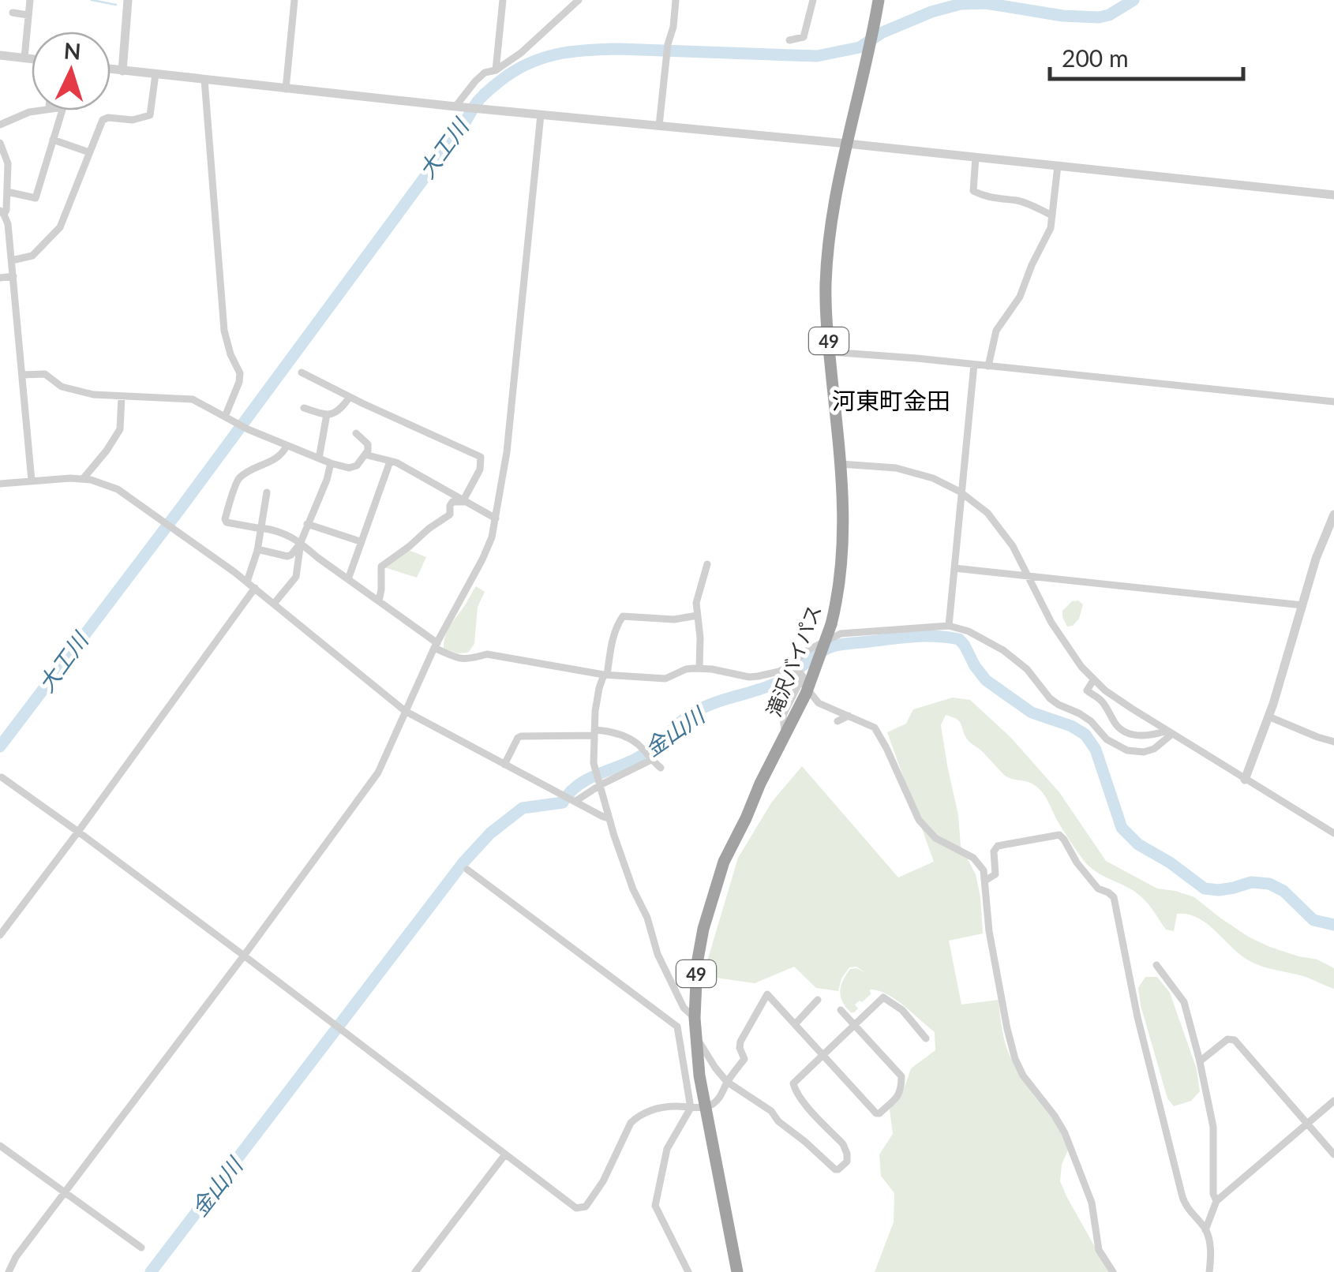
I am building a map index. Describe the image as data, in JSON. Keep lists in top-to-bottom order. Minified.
{"streets":{"highway":["49","滝沢バイパス"]},"districts":["河東町金田"],"water":["大工川","金山川"],"scale_bar":"200 m","north":"top"}
